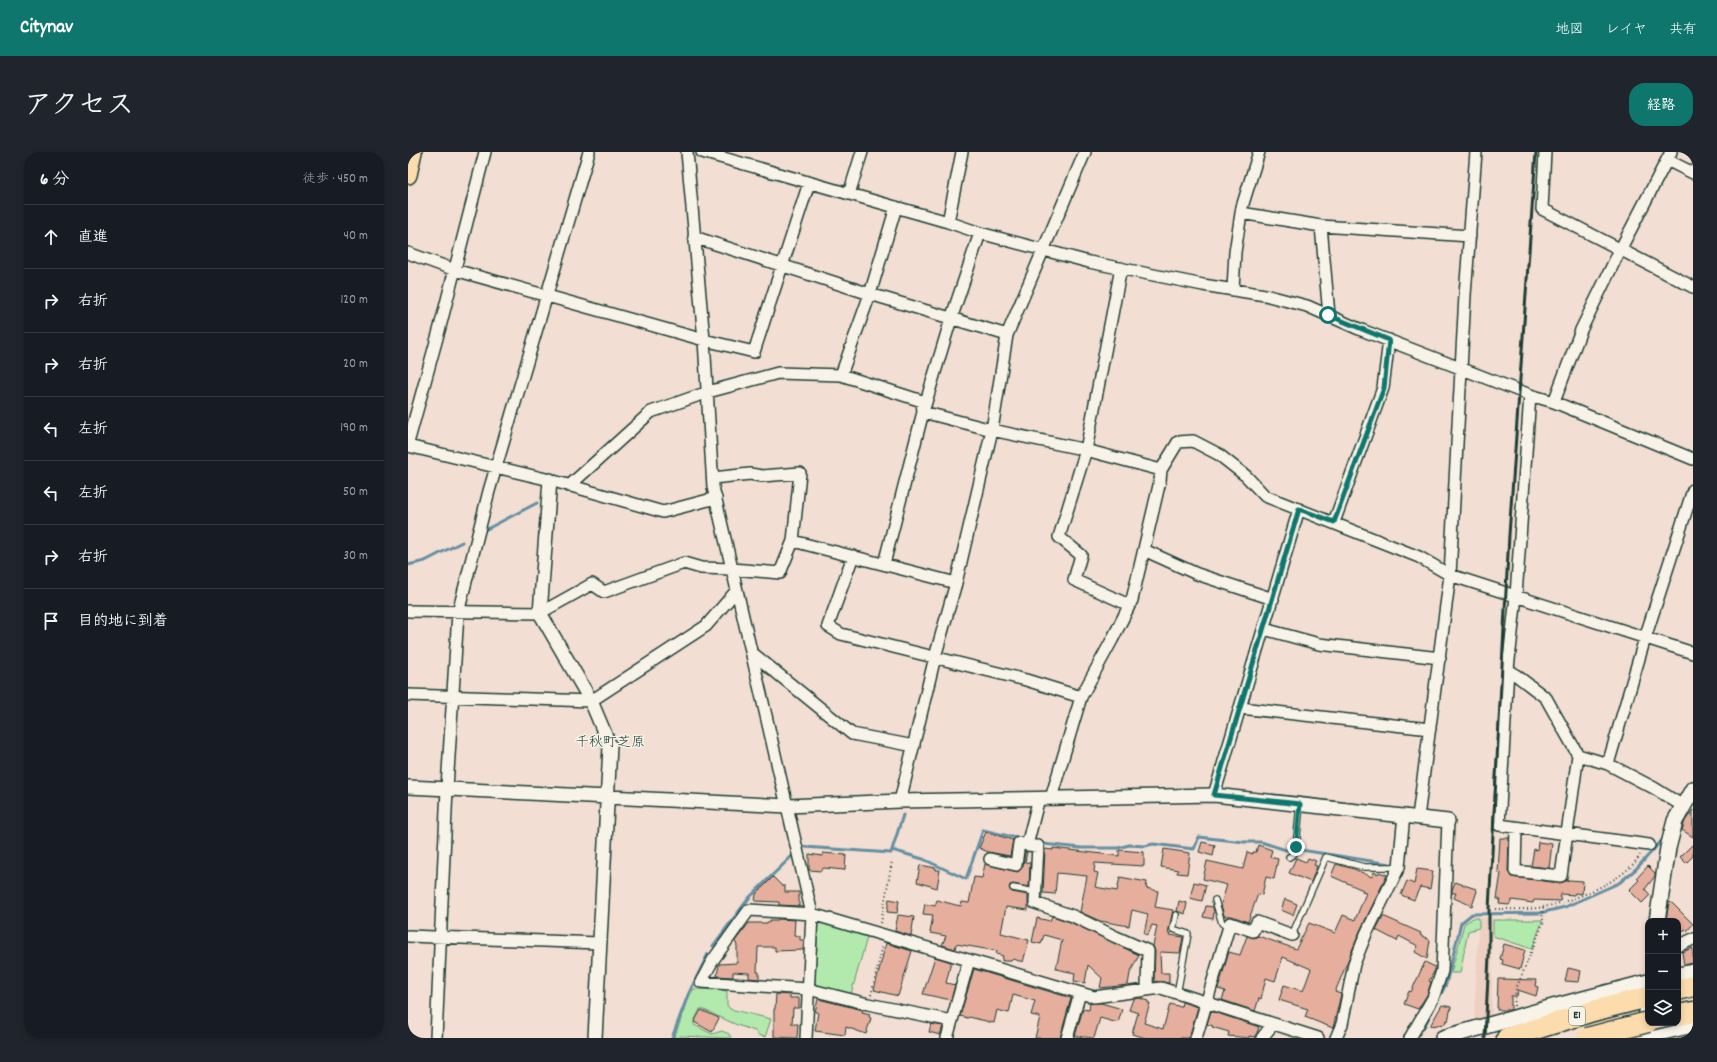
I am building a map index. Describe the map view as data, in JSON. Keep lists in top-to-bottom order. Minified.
{"streets":{"highway":["E1"]},"districts":["千秋町芝原"],"page":{"header":"Citynav","nav":["地図","レイヤ","共有"],"title":"アクセス","buttons":"経路","heading":["6 分","徒歩 · 450 m"],"list":[["直進","40 m"],["右折","120 m"],["右折","20 m"],["左折","190 m"],["左折","50 m"],["右折","30 m"],"目的地に到着"],"map_buttons":["+","−"]}}
